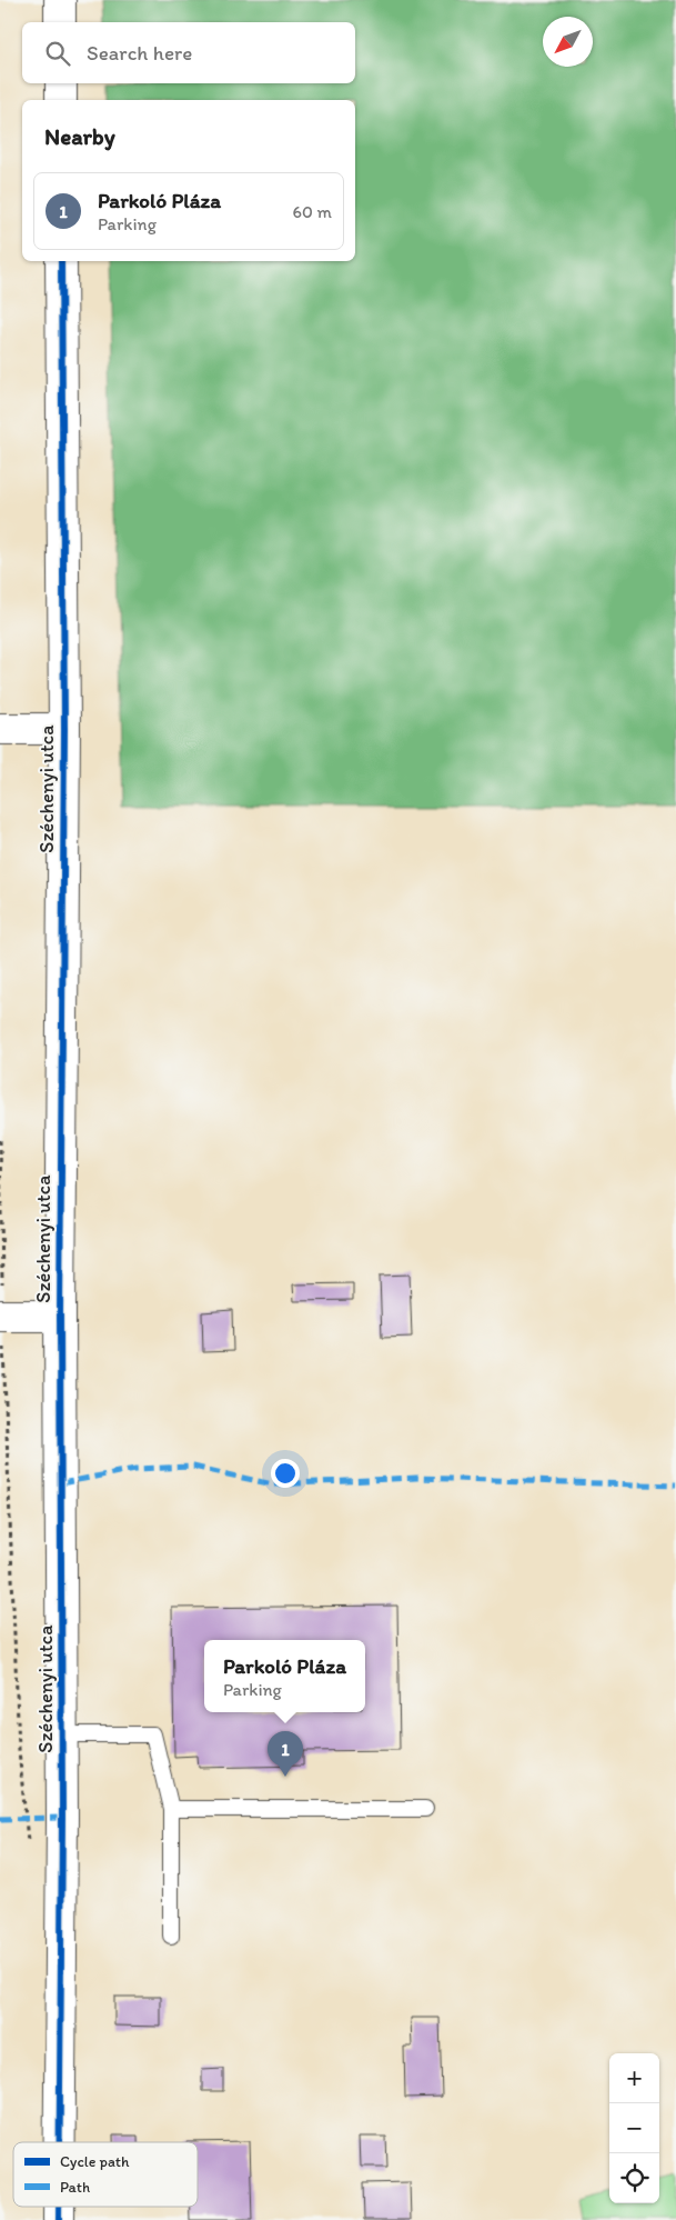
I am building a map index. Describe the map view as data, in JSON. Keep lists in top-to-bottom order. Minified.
{"streets":{"street":["Széchenyi utca"]},"legend":["Cycle path","Path"],"north":"bottom left","page":{"search":"Search here","heading":"Nearby","list":[{"mark":"1","name":"Parkoló Pláza","note":"Parking","value":"60 m"}],"popup":["Parkoló Pláza","Parking"],"pins":"1","map_buttons":["+","−"]}}
